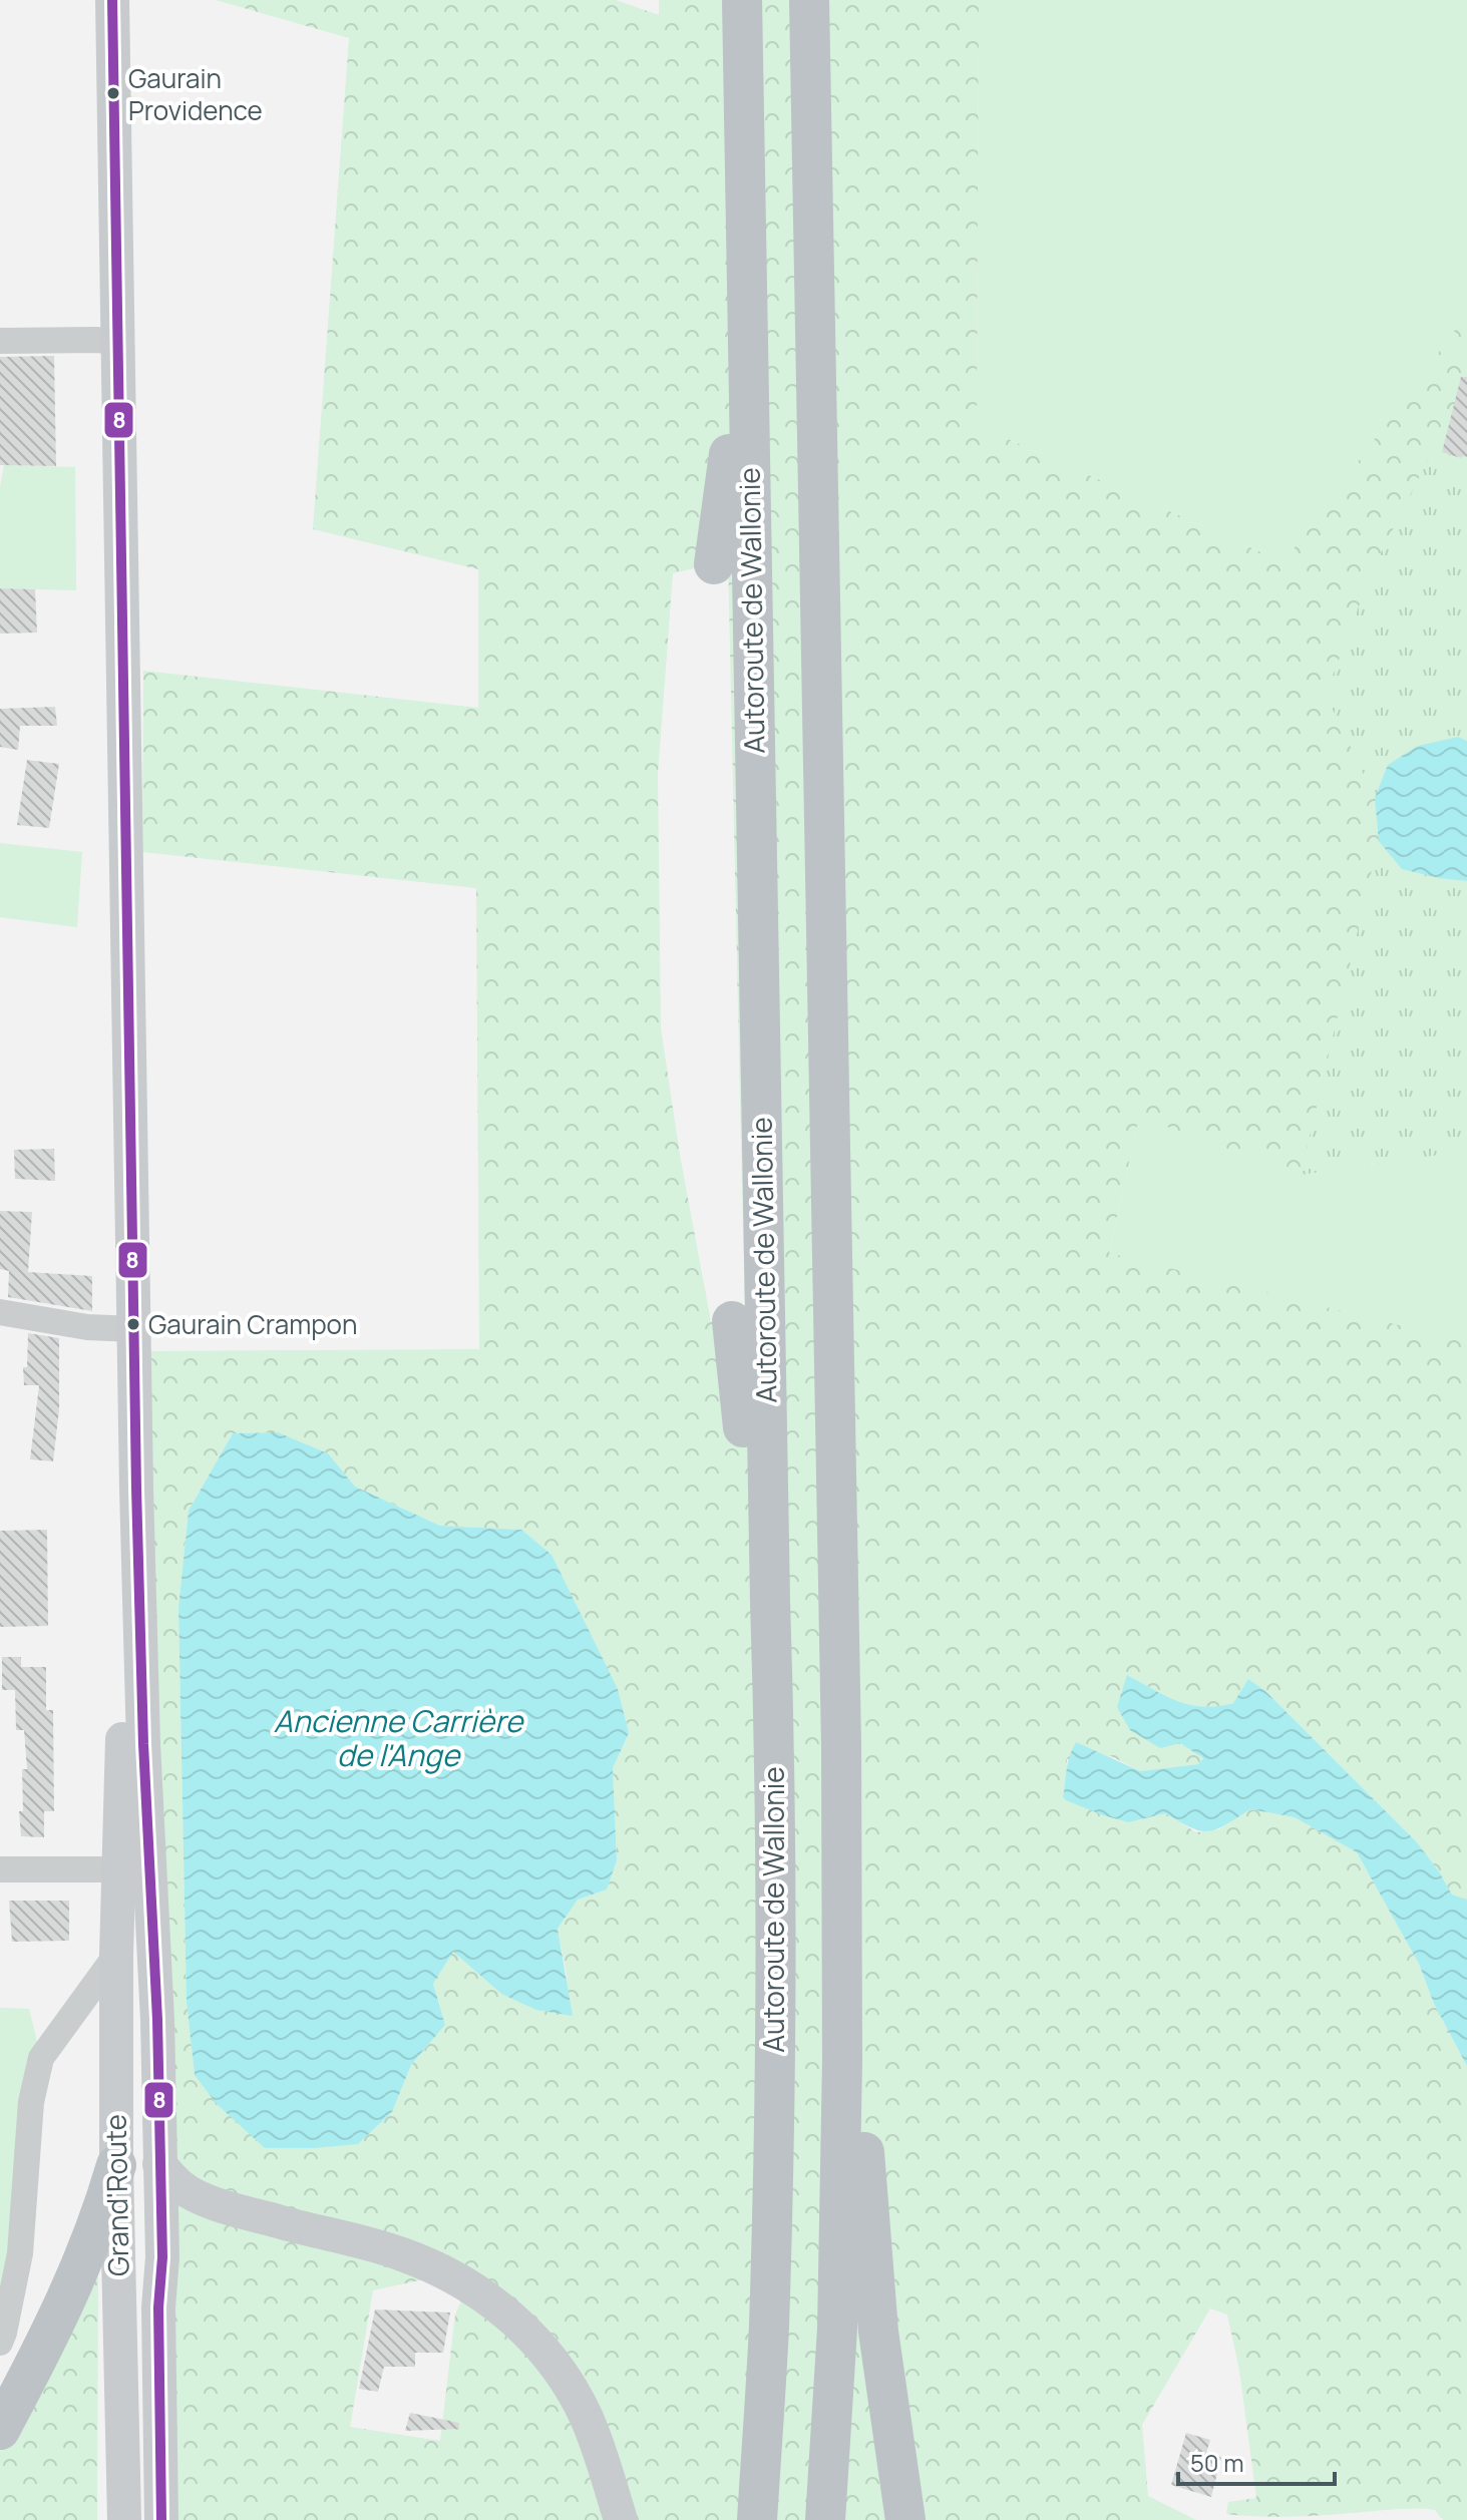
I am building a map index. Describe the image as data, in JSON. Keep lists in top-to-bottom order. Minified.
{"streets":{"highway":["Autoroute de Wallonie"],"main road":["Grand'Route"]},"water":["Ancienne Carrière de l'Ange"],"places":["Gaurain Providence","Gaurain Crampon"],"lines":["transit line 8"],"scale_bar":"50 m"}
